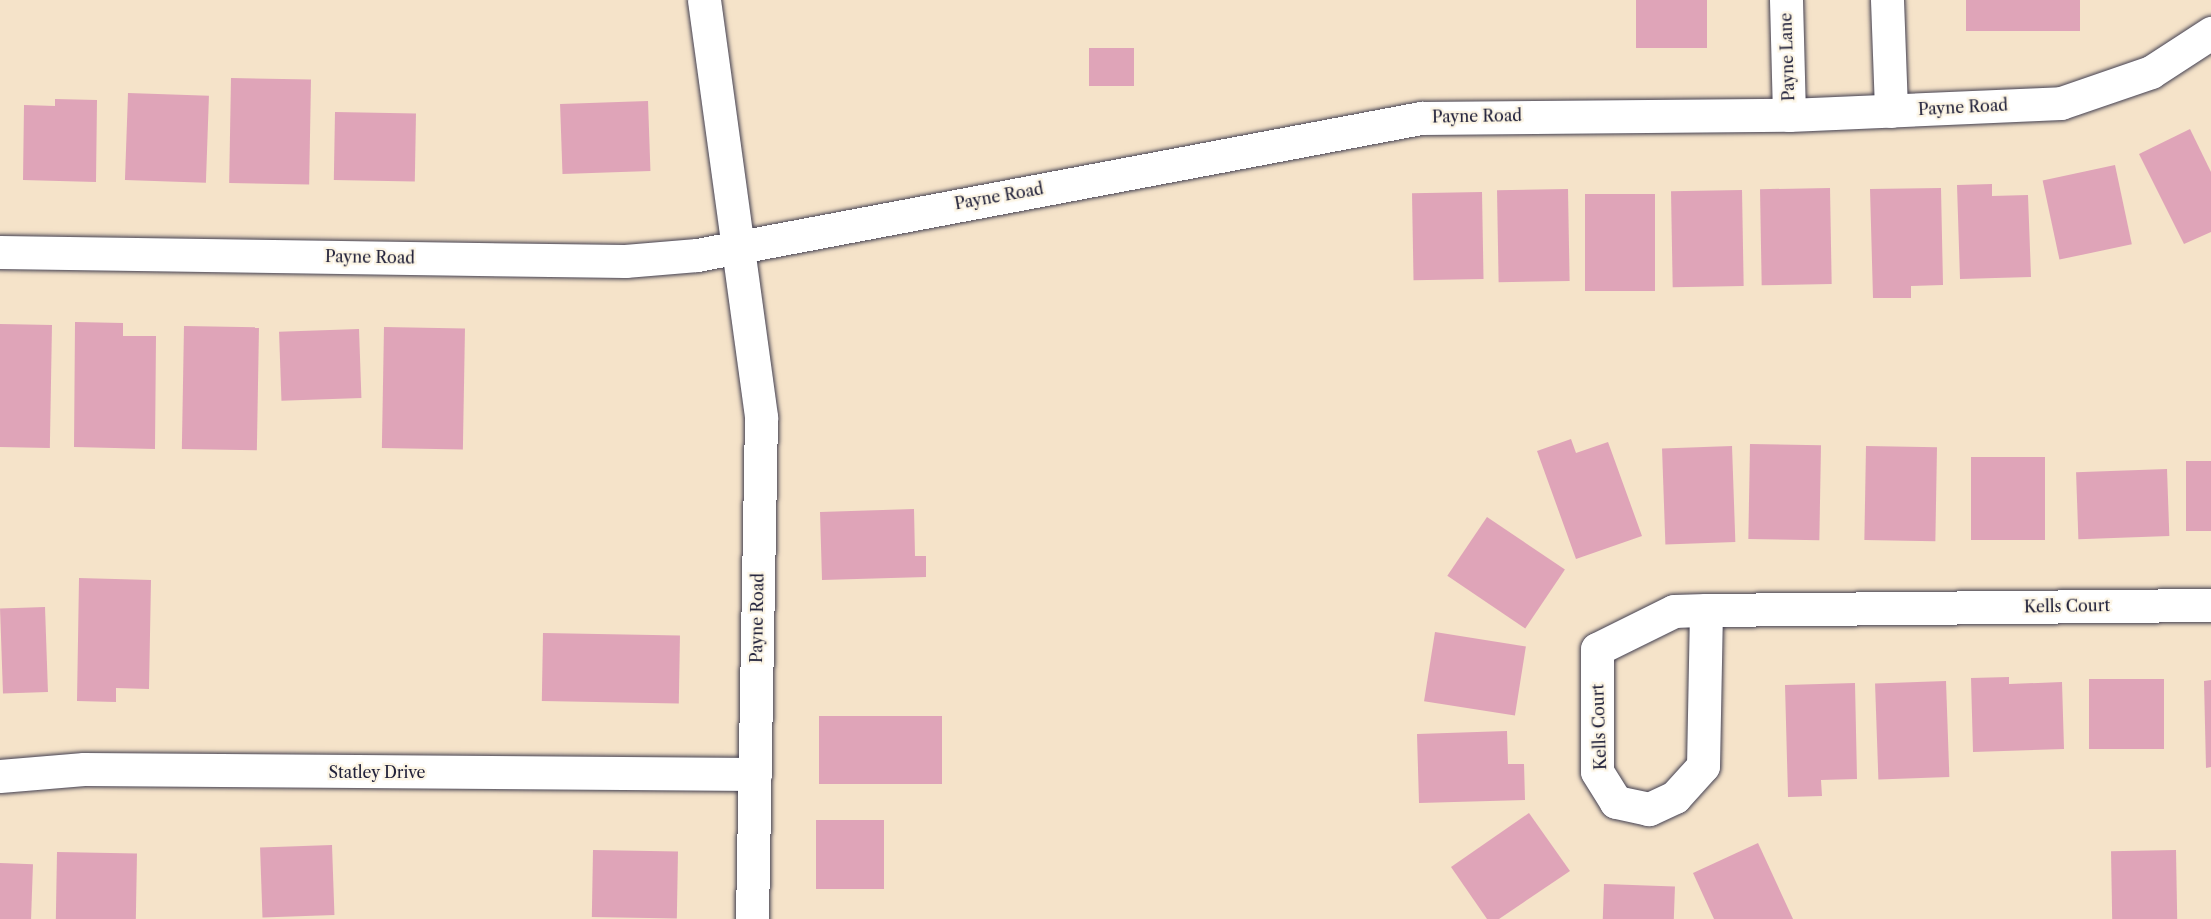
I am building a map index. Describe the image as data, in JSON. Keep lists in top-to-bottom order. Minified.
{"streets":{"street":["Payne Lane","Payne Road","Kells Court","Statley Drive"]},"crossings":[["Payne Lane","Payne Road"],["Payne Road","Statley Drive"]]}
